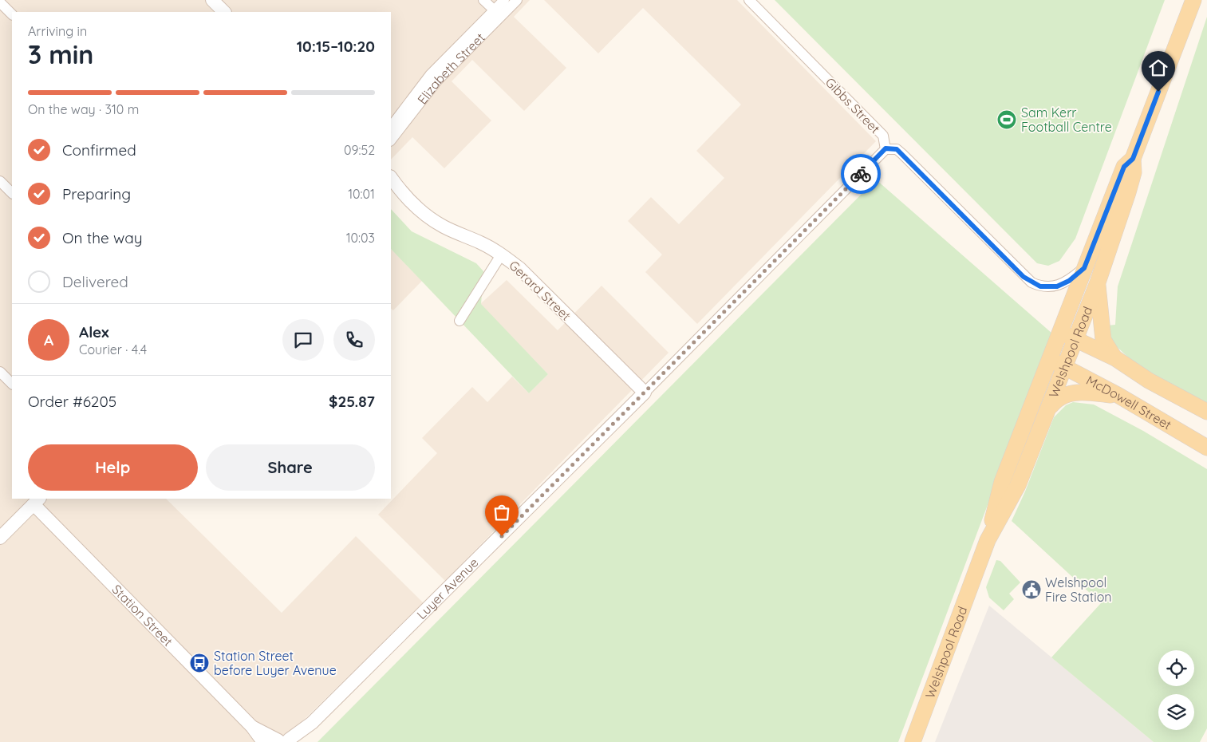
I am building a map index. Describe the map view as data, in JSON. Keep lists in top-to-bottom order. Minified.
{"streets":{"main road":["Welshpool Road","McDowell Street"],"street":["Elizabeth Street","Gibbs Street","Gerard Street","Luyer Avenue","Station Street"]},"crossings":[["Gibbs Street","Welshpool Road"],["Gibbs Street","Luyer Avenue"],["Gerard Street","Luyer Avenue"],["Welshpool Road","McDowell Street"],["Luyer Avenue","Station Street"]],"places":{"sports":["Sam Kerr Football Centre"],"public building":["Welshpool Fire Station"],"bus stop":["Station Street before Luyer Avenue"]},"page":{"heading":["3 min","Arriving in","10:15–10:20"],"panel":["Alex","Courier · 4.4","Order #6205","$25.87"],"bar":"On the way · 310 m","list":[["Confirmed","09:52"],["Preparing","10:01"],["On the way","10:03"],"Delivered"],"round":"A","buttons":["Help","Share"]}}
